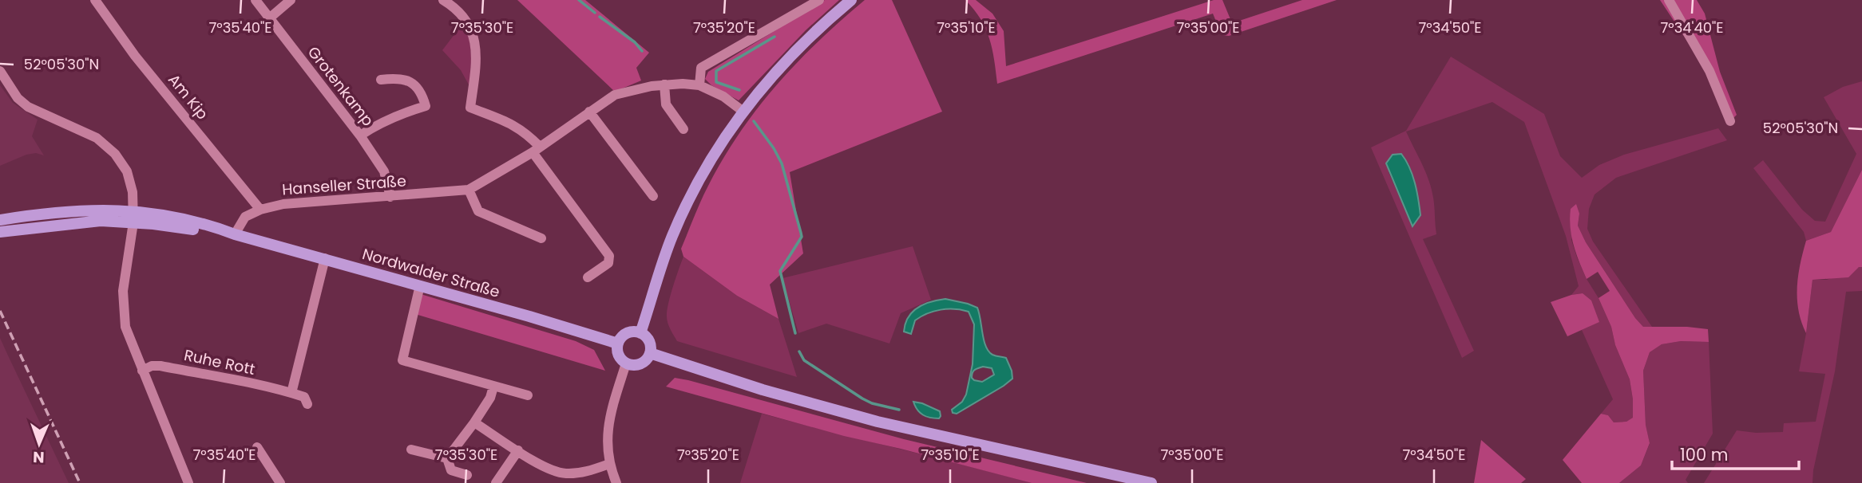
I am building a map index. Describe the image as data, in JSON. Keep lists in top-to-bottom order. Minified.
{"streets":{"main road":["Nordwalder Straße"],"street":["Grotenkamp","Am Kip","Hanseller Straße","Ruhe Rott"]},"crossings":[["Grotenkamp","Hanseller Straße"],["Am Kip","Hanseller Straße"],["Hanseller Straße","Nordwalder Straße"]],"scale_bar":"100 m","north":"bottom","coordinates":["7°35'40\"E","7°35'30\"E","7°35'20\"E","7°35'10\"E","7°35'00\"E","7°34'50\"E","7°34'40\"E","52°05'30\"N"]}
